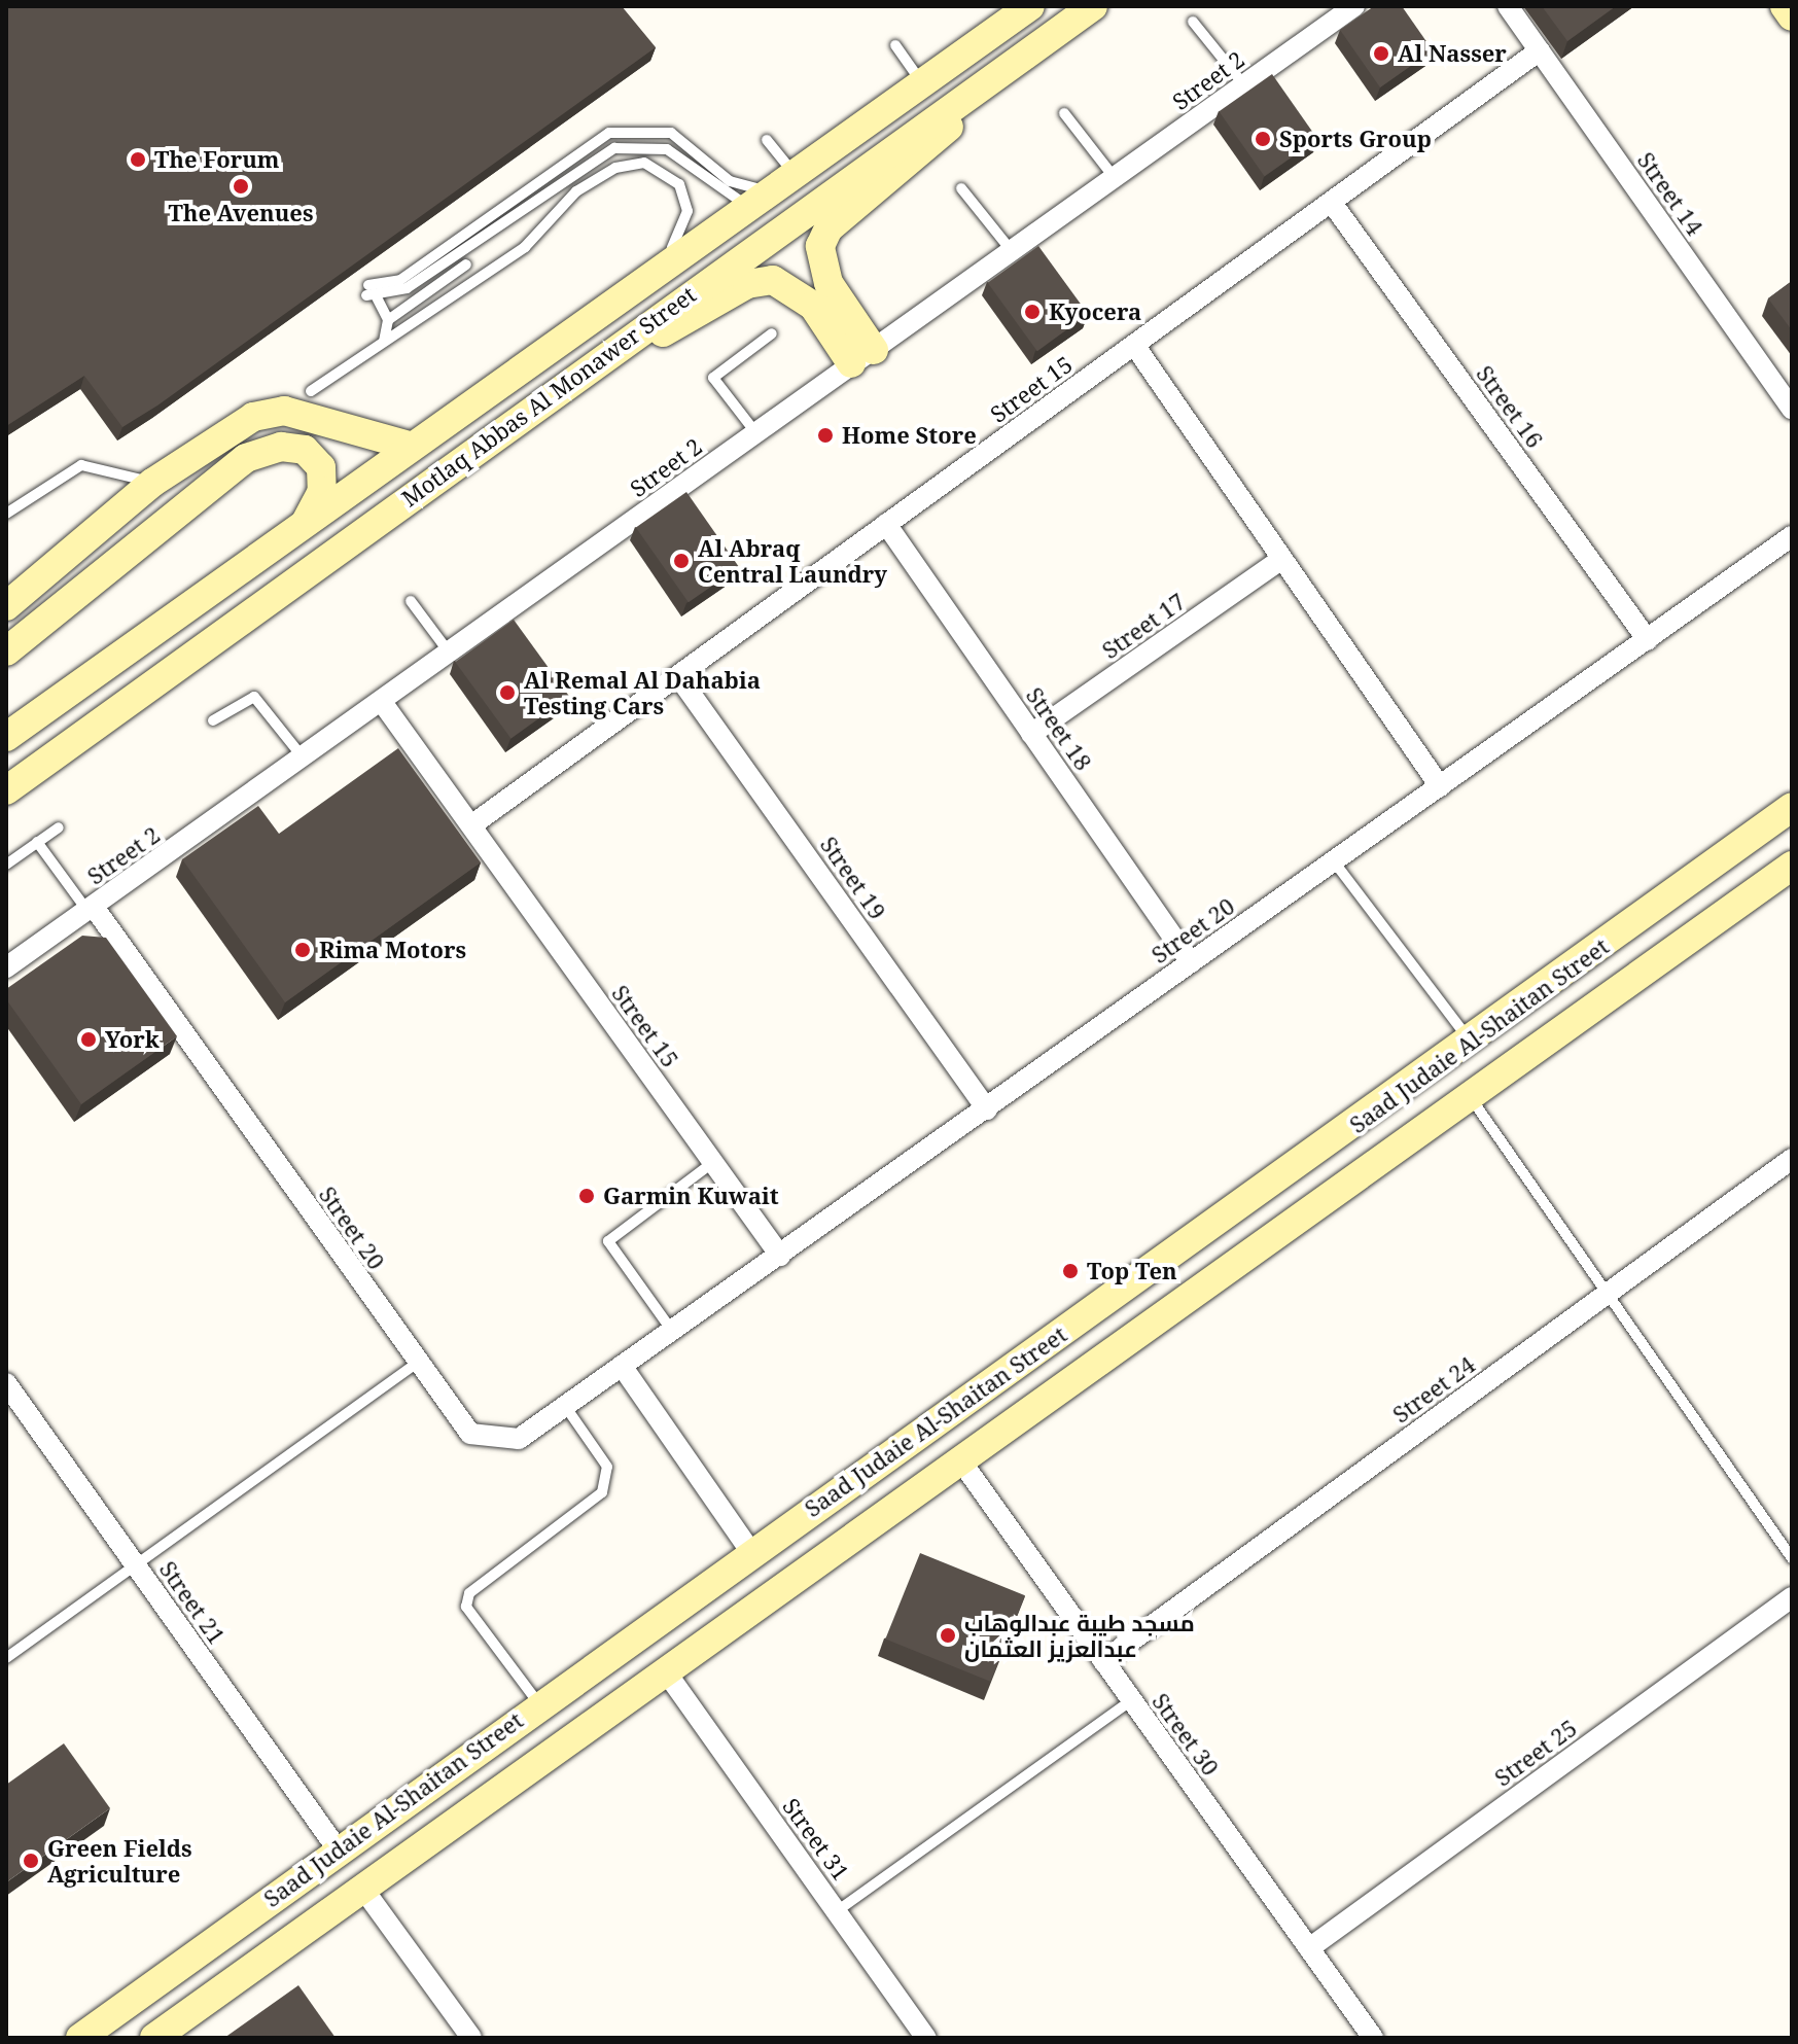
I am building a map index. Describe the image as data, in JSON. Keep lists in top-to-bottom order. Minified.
{"streets":{"street":["Street 2","Street 14","Street 15","Motlaq Abbas Al Monawer Street","Street 16","Street 17","Street 18","Street 19","Street 20","Saad Judaie Al-Shaitan Street","Street 24","Street 21","Street 30","Street 25","Street 31"]},"crossings":[["Street 2","Street 15"],["Street 2","Street 20"],["Street 14","Street 15"],["Street 15","Street 16"],["Street 15","Street 18"],["Street 15","Street 19"],["Street 15","Street 20"],["Street 16","Street 20"],["Street 17","Street 18"],["Street 18","Street 20"],["Street 19","Street 20"],["Saad Judaie Al-Shaitan Street","Street 21"],["Saad Judaie Al-Shaitan Street","Street 30"],["Saad Judaie Al-Shaitan Street","Street 31"],["Street 24","Street 30"],["Street 30","Street 25"]],"places":["Al Nasser","Sports Group","The Forum","The Avenues","Kyocera","Home Store","Al Abraq Central Laundry","Al Remal Al Dahabia Testing Cars","Rima Motors","York","Garmin Kuwait","Top Ten","مسجد طيبة عبدالوهاب عبدالعزيز العثمان","Green Fields Agriculture"]}
